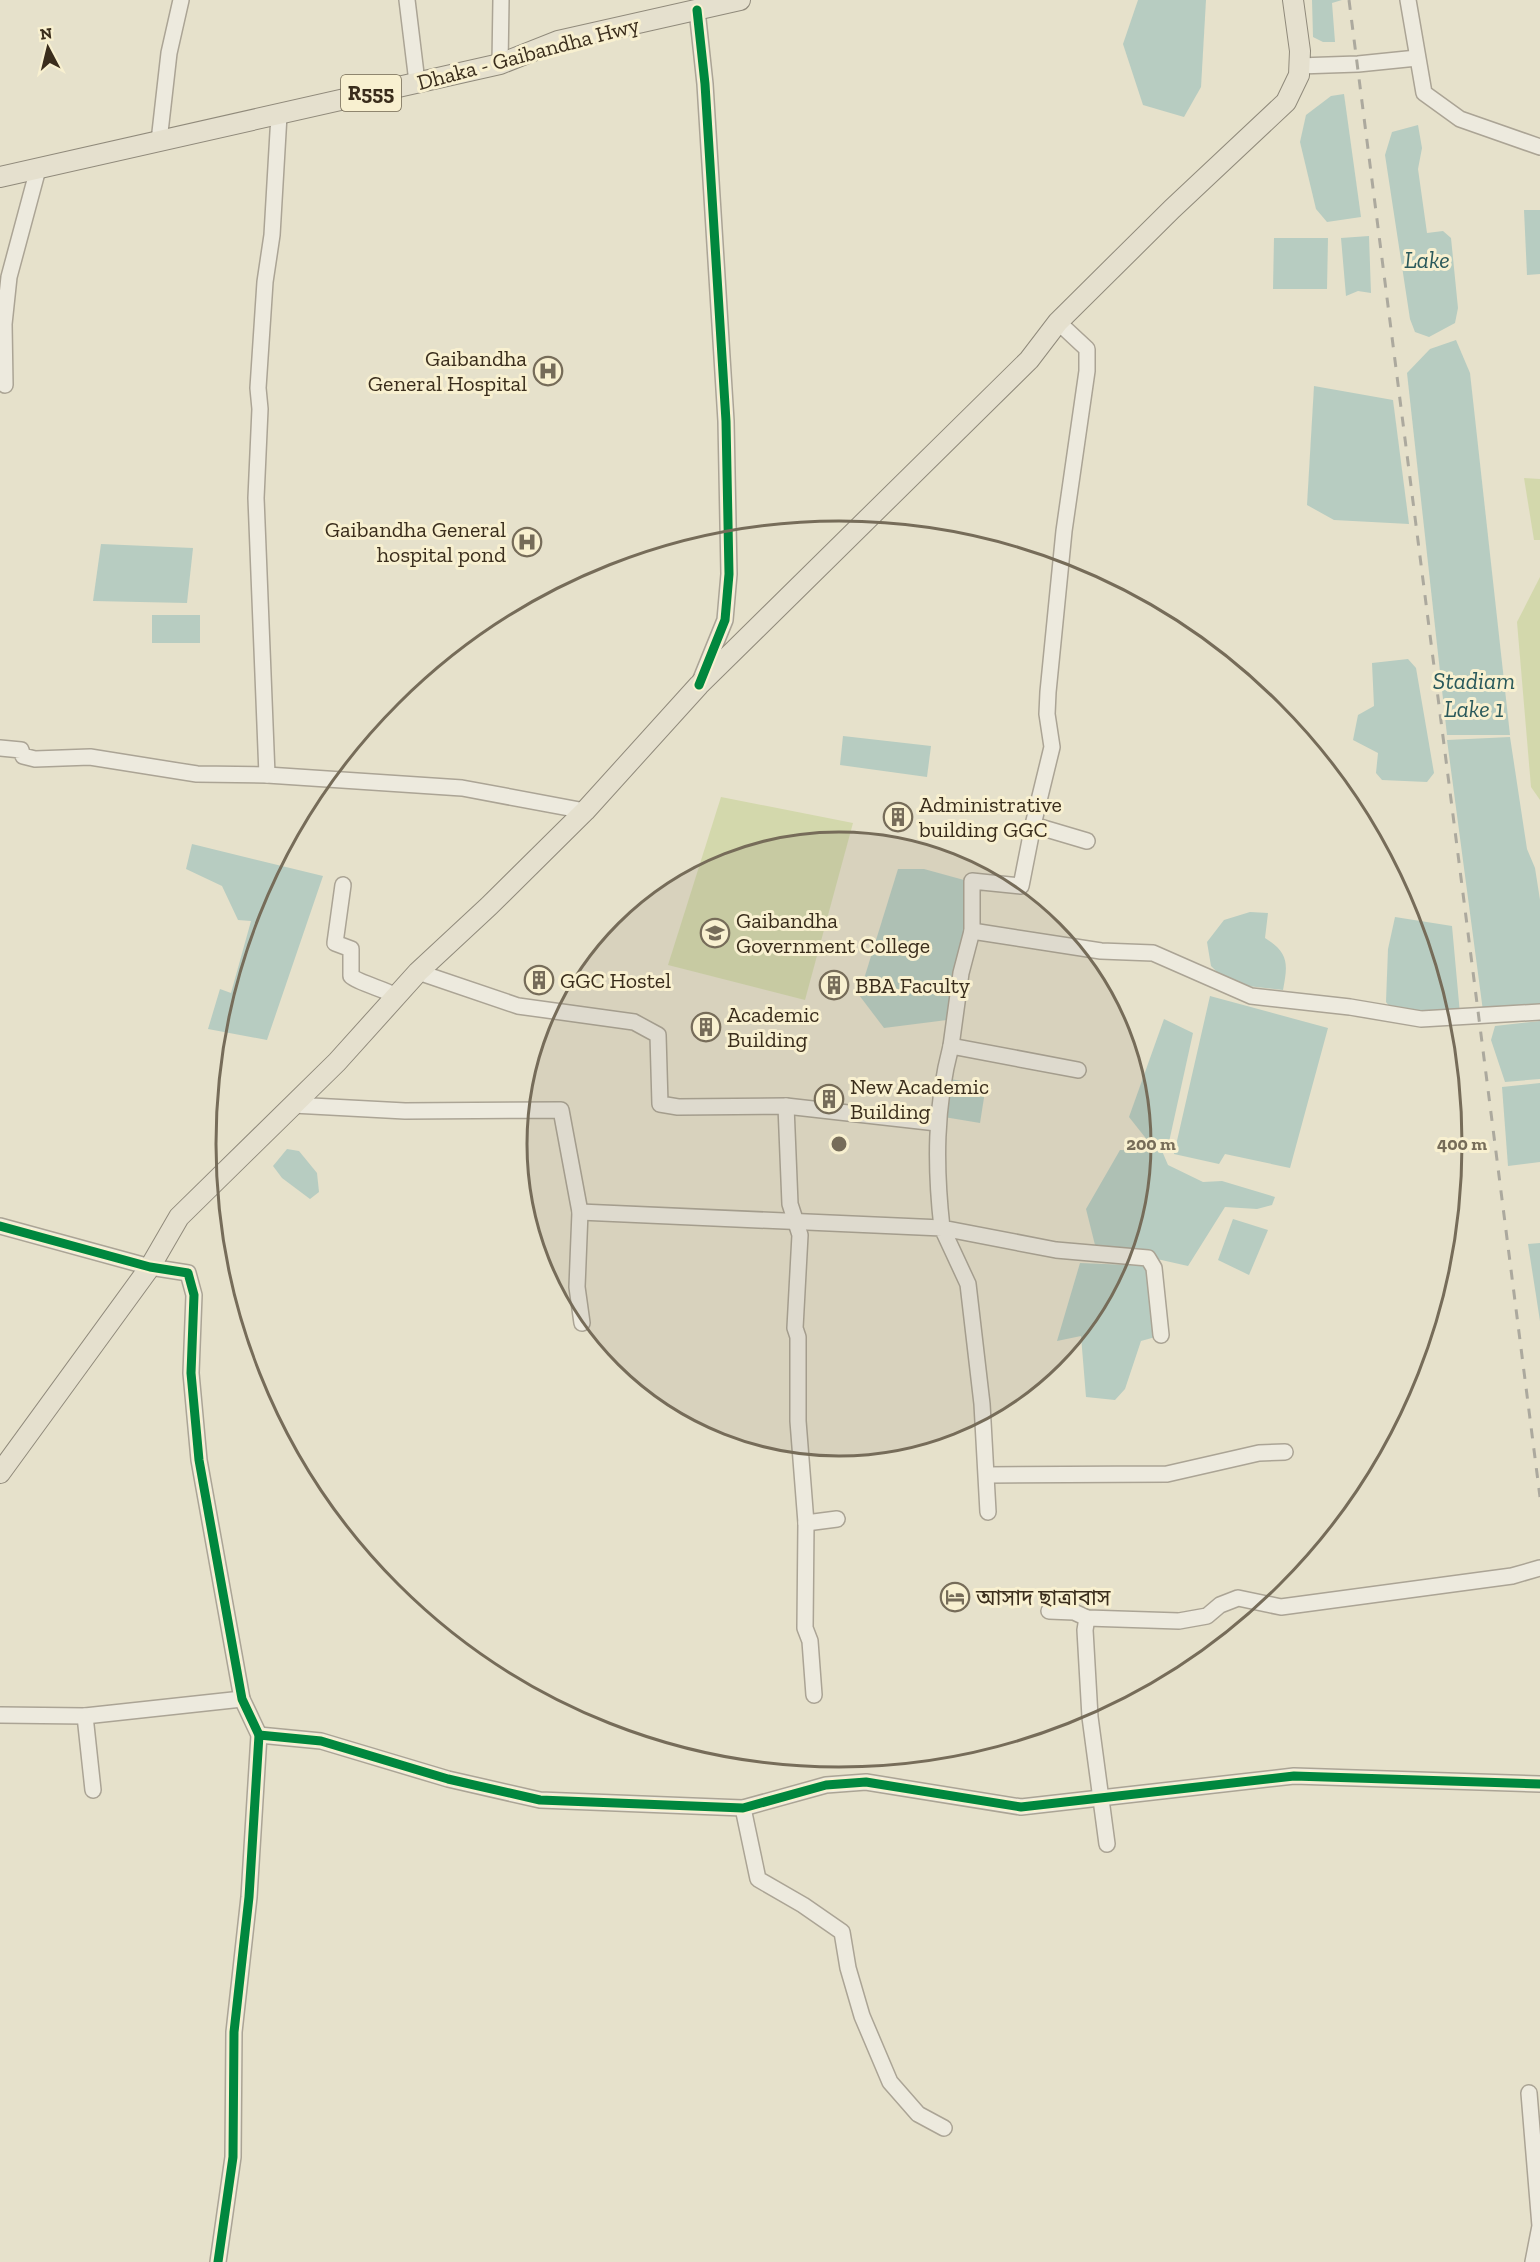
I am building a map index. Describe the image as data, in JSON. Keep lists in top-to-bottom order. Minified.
{"streets":{"main road":["Dhaka - Gaibandha Hwy","R555"]},"water":["Lake","Stadiam Lake 1"],"places":{"hospital":["Gaibandha General Hospital","Gaibandha General hospital pond"],"building":["Administrative building GGC","GGC Hostel","BBA Faculty","Academic Building","New Academic Building"],"school or university":["Gaibandha Government College"],"hotel":["আসাদ ছাত্রাবাস"]},"north":"top","rings":["200 m","400 m"]}
